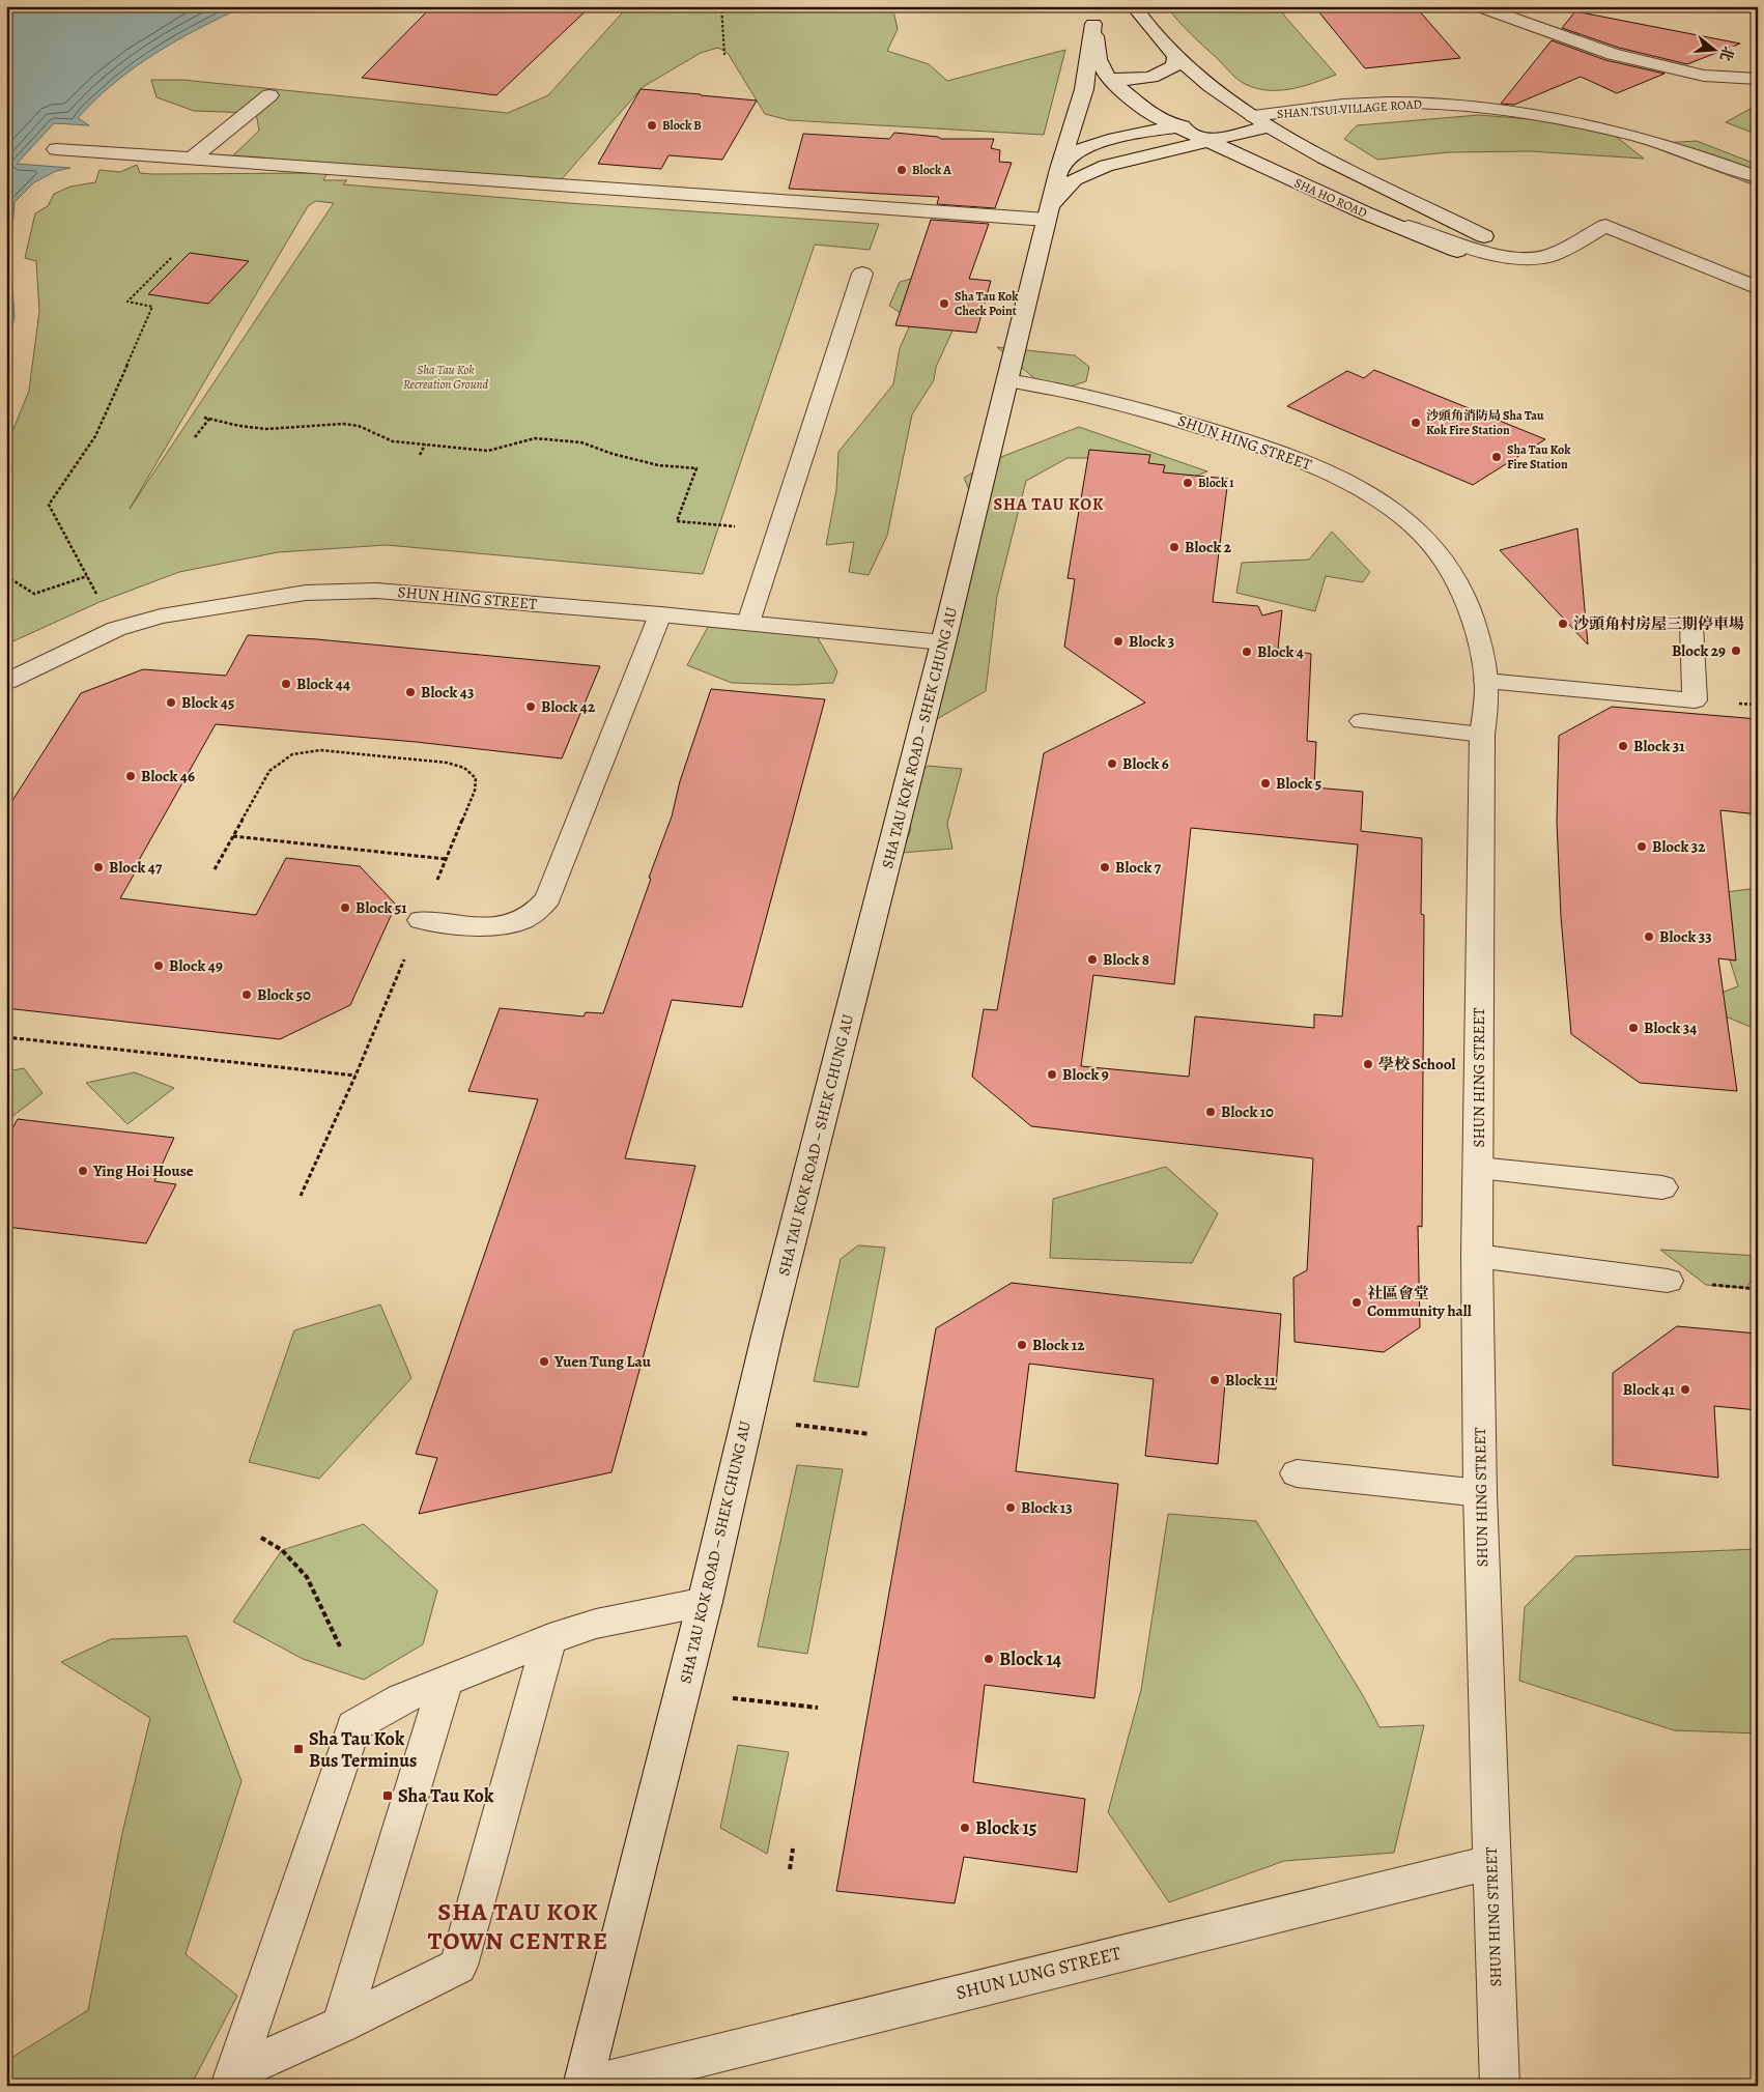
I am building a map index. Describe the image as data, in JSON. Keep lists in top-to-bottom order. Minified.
{"streets":{"street":["SHAN TSUI VILLAGE ROAD","SHA HO ROAD","SHUN HING STREET","SHA TAU KOK ROAD – SHEK CHUNG AU","SHUN LUNG STREET"]},"crossings":[["SHAN TSUI VILLAGE ROAD","SHA TAU KOK ROAD – SHEK CHUNG AU"],["SHA HO ROAD","SHA TAU KOK ROAD – SHEK CHUNG AU"],["SHUN HING STREET","SHA TAU KOK ROAD – SHEK CHUNG AU"],["SHUN HING STREET","SHUN LUNG STREET"],["SHA TAU KOK ROAD – SHEK CHUNG AU","SHUN LUNG STREET"]],"districts":["SHA TAU KOK","SHA TAU KOK TOWN CENTRE"],"parks":["Sha Tau Kok Recreation Ground"],"places":{"other":["Block B","Block A","Sha Tau Kok Check Point","沙頭角消防局 Sha Tau Kok Fire Station","Sha Tau Kok Fire Station","Block 1","Block 2","沙頭角村房屋三期停車場","Block 3","Block 29","Block 4","Block 44","Block 43","Block 45","Block 42","Block 31","Block 6","Block 46","Block 5","Block 32","Block 47","Block 7","Block 51","Block 33","Block 8","Block 49","Block 50","Block 34","學校 School","Block 9","Block 10","Ying Hoi House","社區會堂 Community hall","Block 12","Yuen Tung Lau","Block 11","Block 41","Block 13","Block 14","Block 15"],"transit":["Sha Tau Kok Bus Terminus","Sha Tau Kok"]},"north":"right"}
